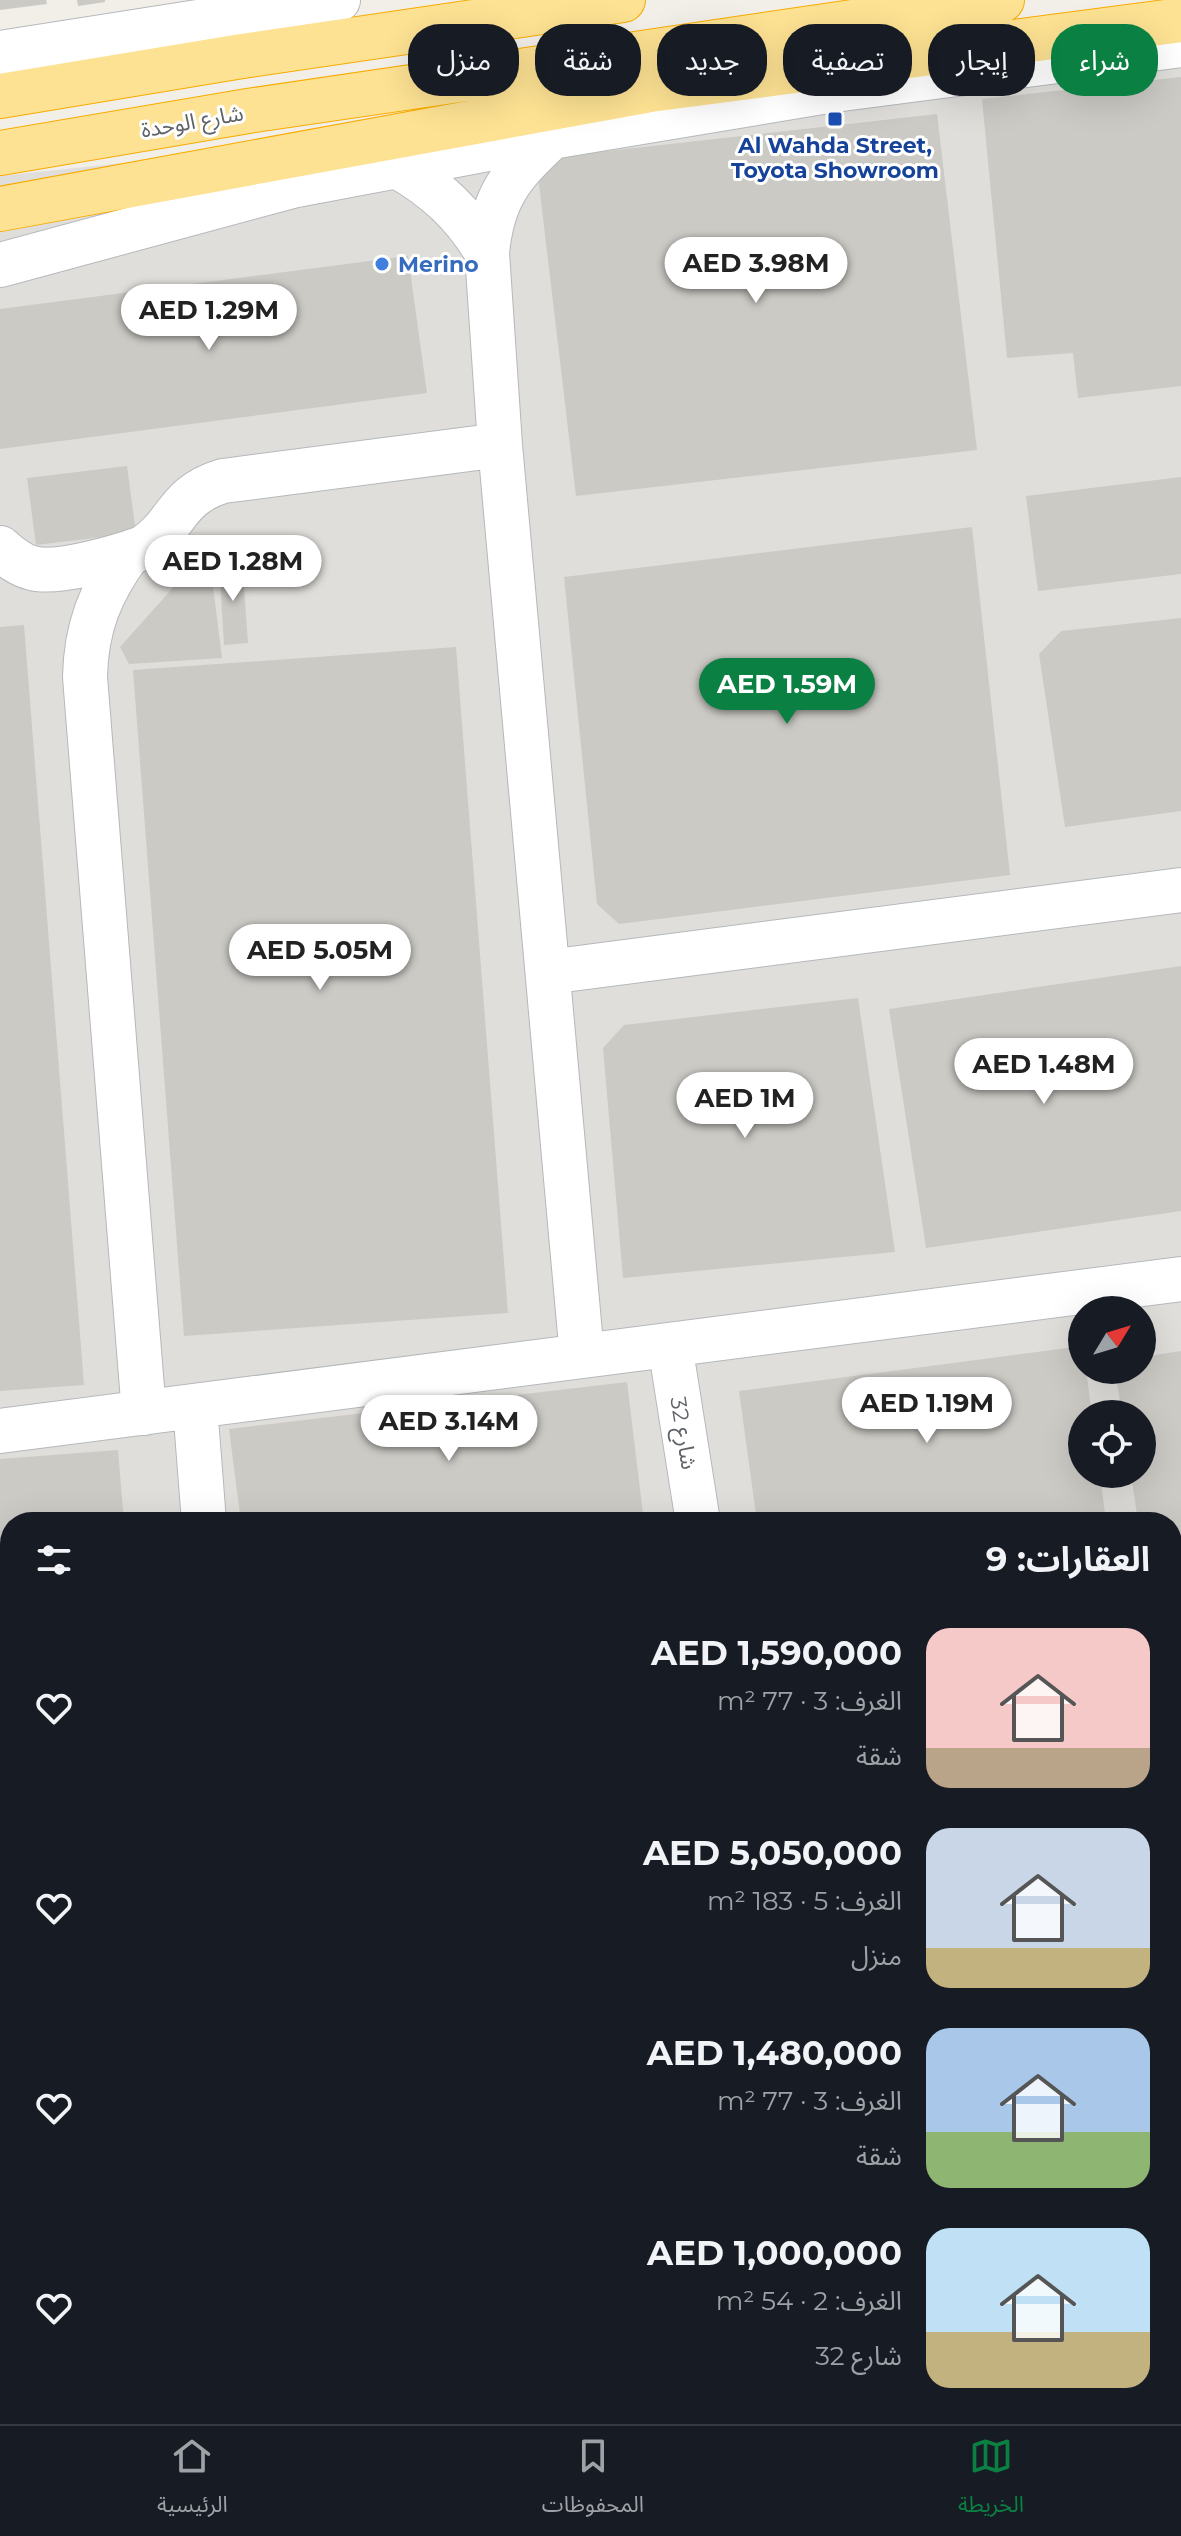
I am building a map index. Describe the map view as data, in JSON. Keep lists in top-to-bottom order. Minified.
{"streets":{"highway":["شارع الوحدة"],"street":["شارع 32"]},"places":{"transit":["Al Wahda Street, Toyota Showroom"],"other":["Merino"]},"north":"top right","page":{"chip":["شراء","إيجار","تصفية","جديد","شقة","منزل"],"price":["AED 3.98M","AED 1.29M","AED 1.28M","AED 1.59M","AED 5.05M","AED 1.48M","AED 1M","AED 1.19M","AED 3.14M"],"heading":"العقارات: 9","list":[{"name":"AED 1,590,000","note":"الغرف: 3 · 77 m² · شقة"},{"name":"AED 5,050,000","note":"الغرف: 5 · 183 m² · منزل"},{"name":"AED 1,480,000","note":"الغرف: 3 · 77 m² · شقة"},{"name":"AED 1,000,000","note":"الغرف: 2 · 54 m² · شارع 32"}],"tabs":["الخريطة","المحفوظات","الرئيسية"]}}
